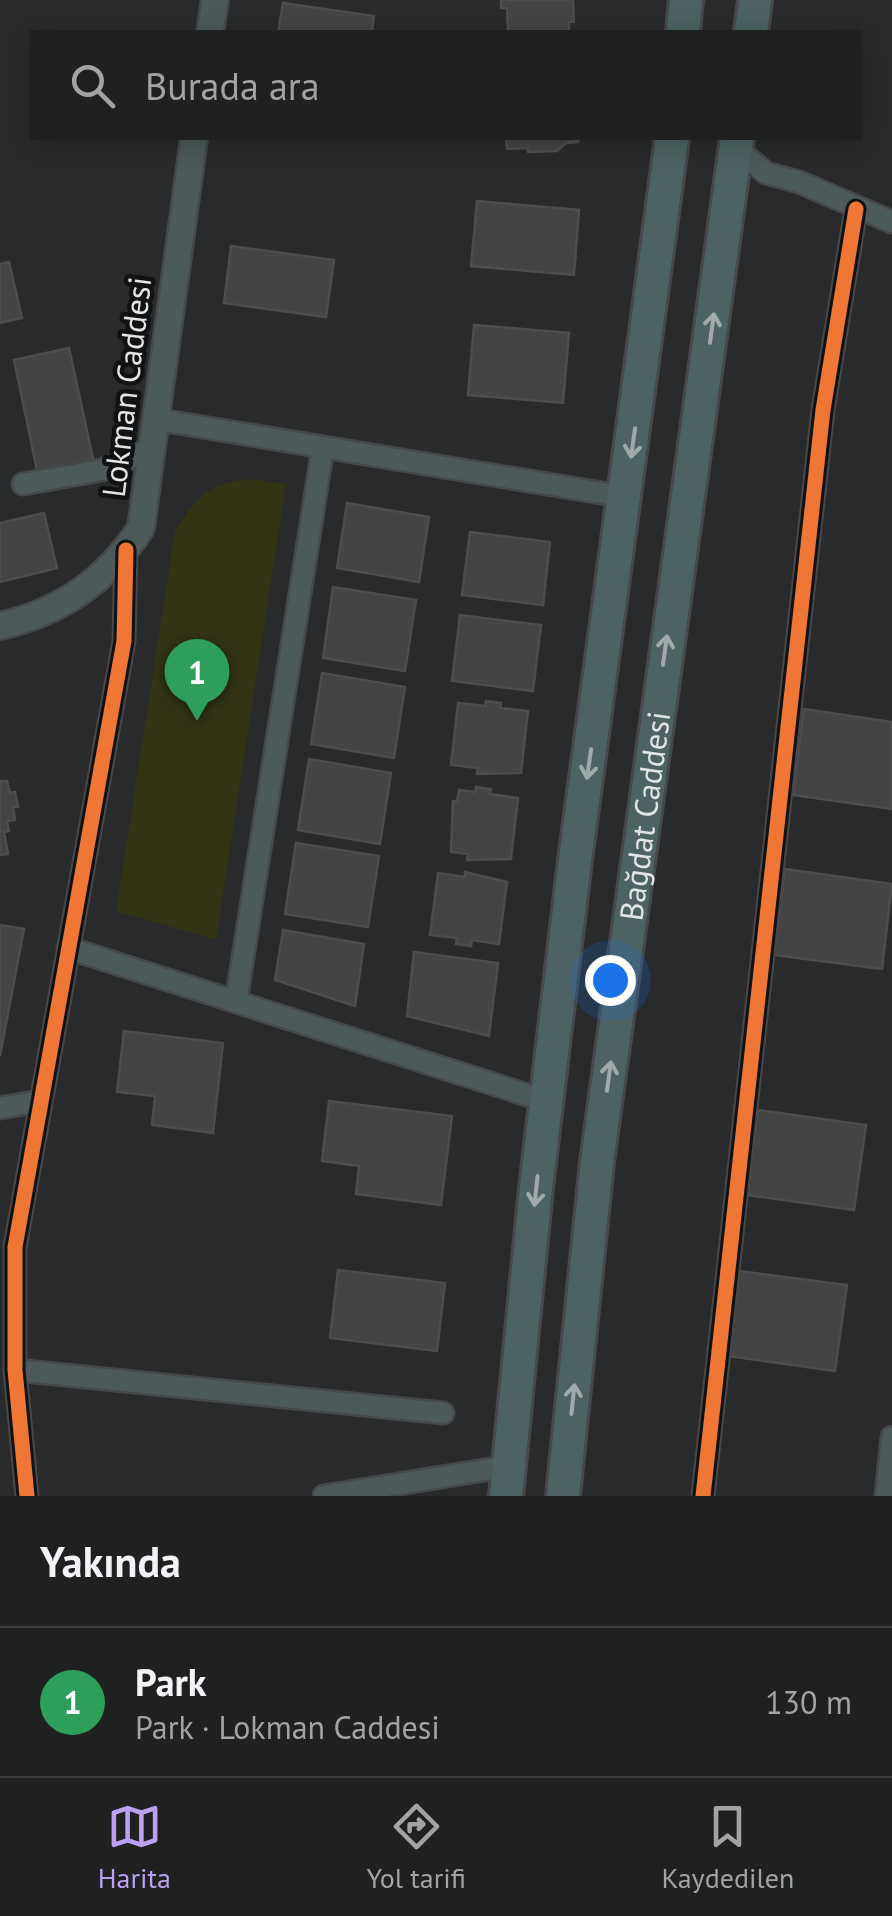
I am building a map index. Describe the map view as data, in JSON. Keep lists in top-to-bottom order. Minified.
{"streets":{"main road":["Bağdat Caddesi"],"street":["Lokman Caddesi"]},"page":{"search":"Burada ara","pins":"1","heading":"Yakında","list":[{"mark":"1","name":"Park","note":"Park · Lokman Caddesi","value":"130 m"}],"nav":["Harita","Yol tarifi","Kaydedilen"]}}
